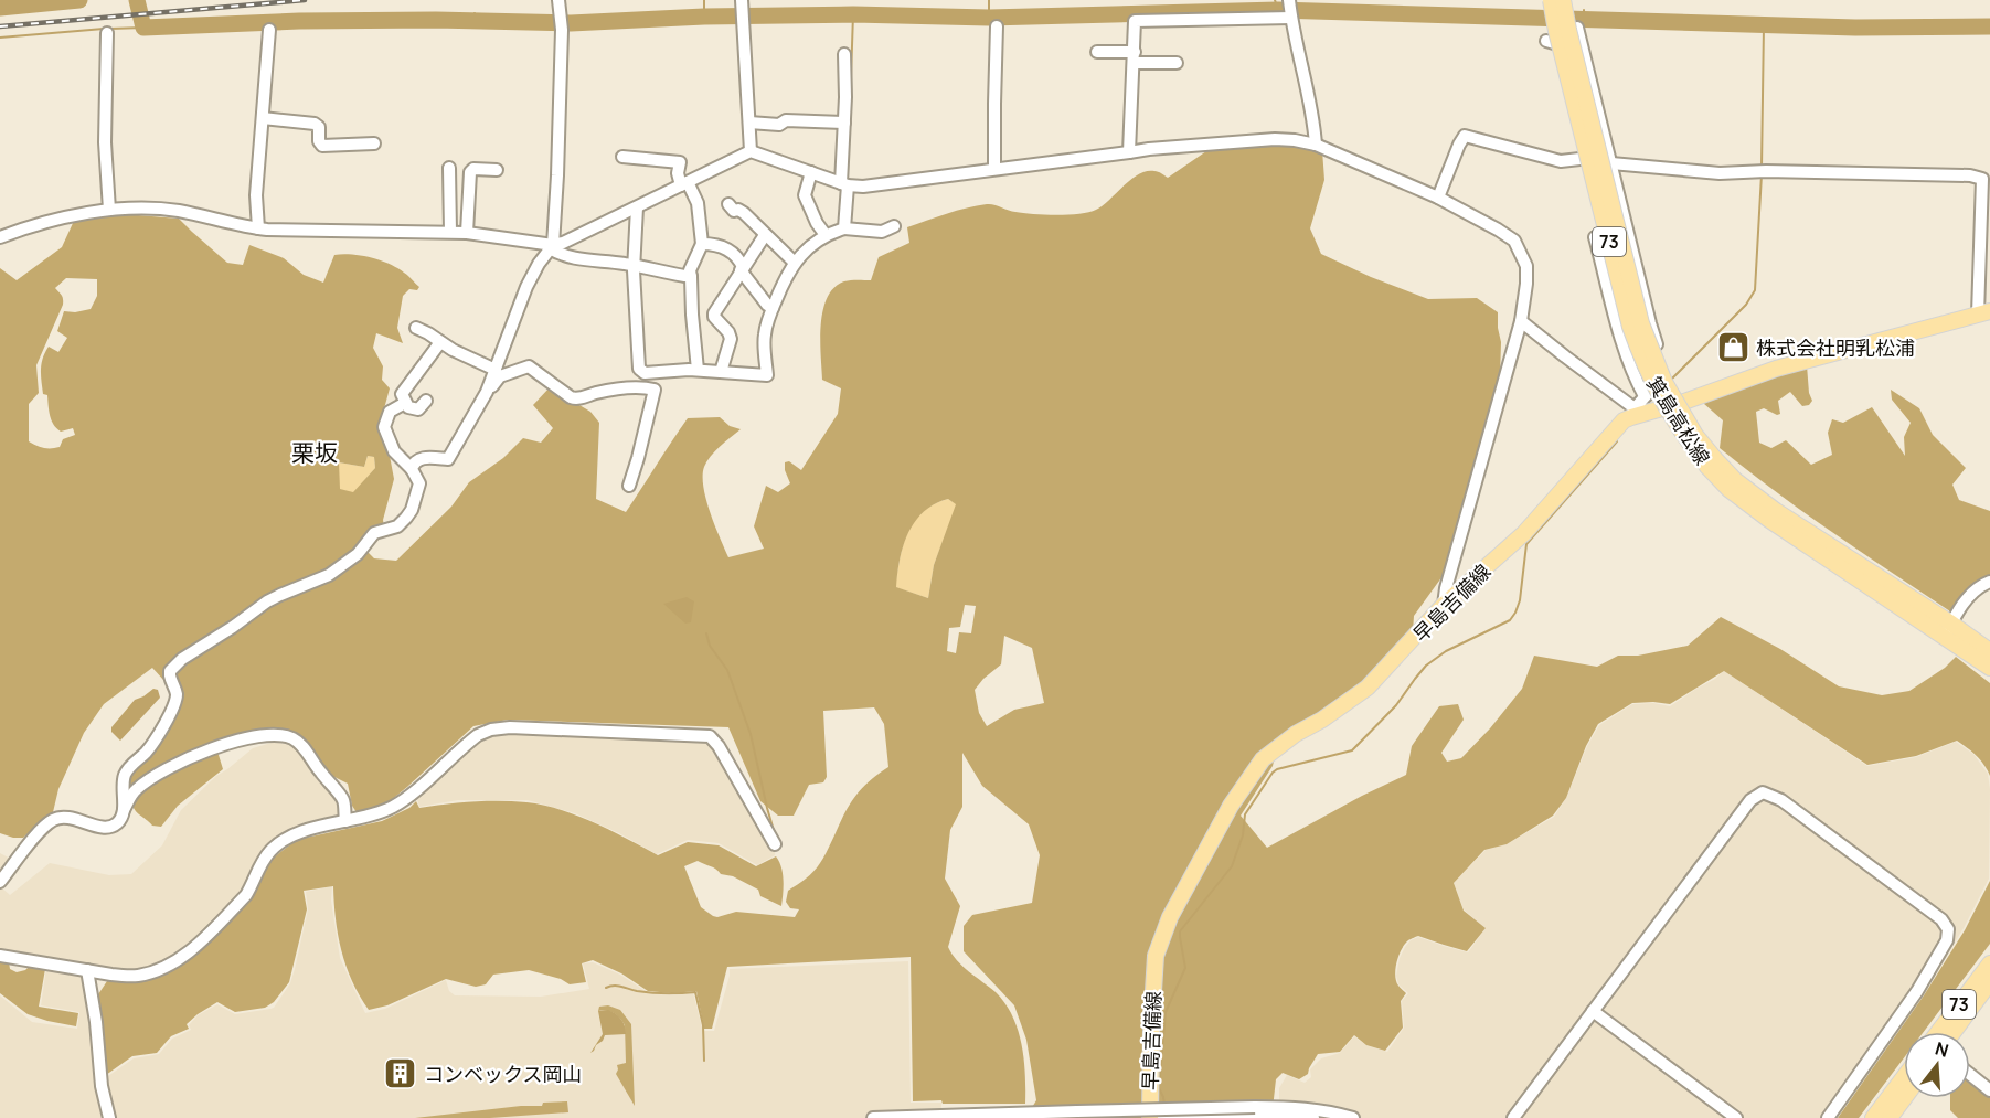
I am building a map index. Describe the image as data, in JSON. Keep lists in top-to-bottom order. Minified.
{"streets":{"main road":["73","箕島高松線","早島吉備線"]},"districts":["栗坂"],"places":{"shop":["株式会社明乳松浦"],"building":["コンベックス岡山"]},"north":"top"}
